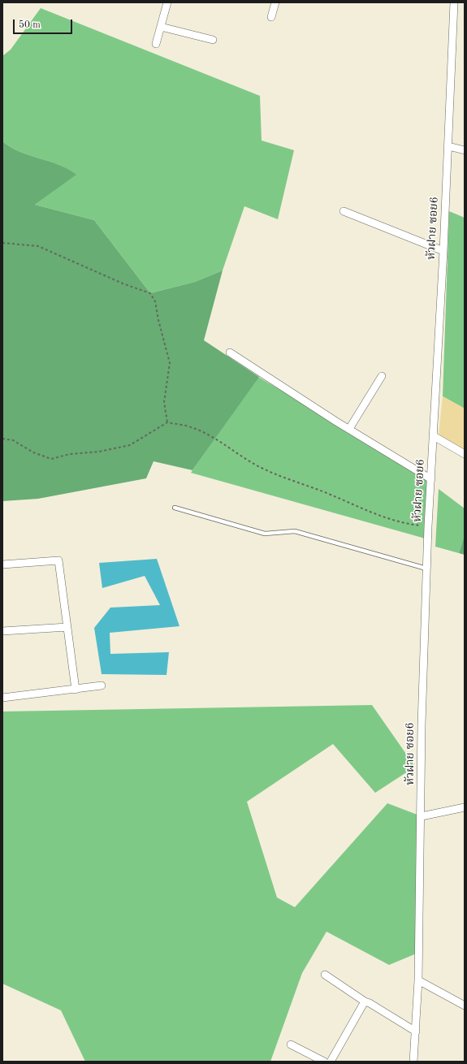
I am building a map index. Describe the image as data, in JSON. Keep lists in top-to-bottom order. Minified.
{"streets":{"street":["หัวฝาย ซอย6"]},"scale_bar":"50 m"}
